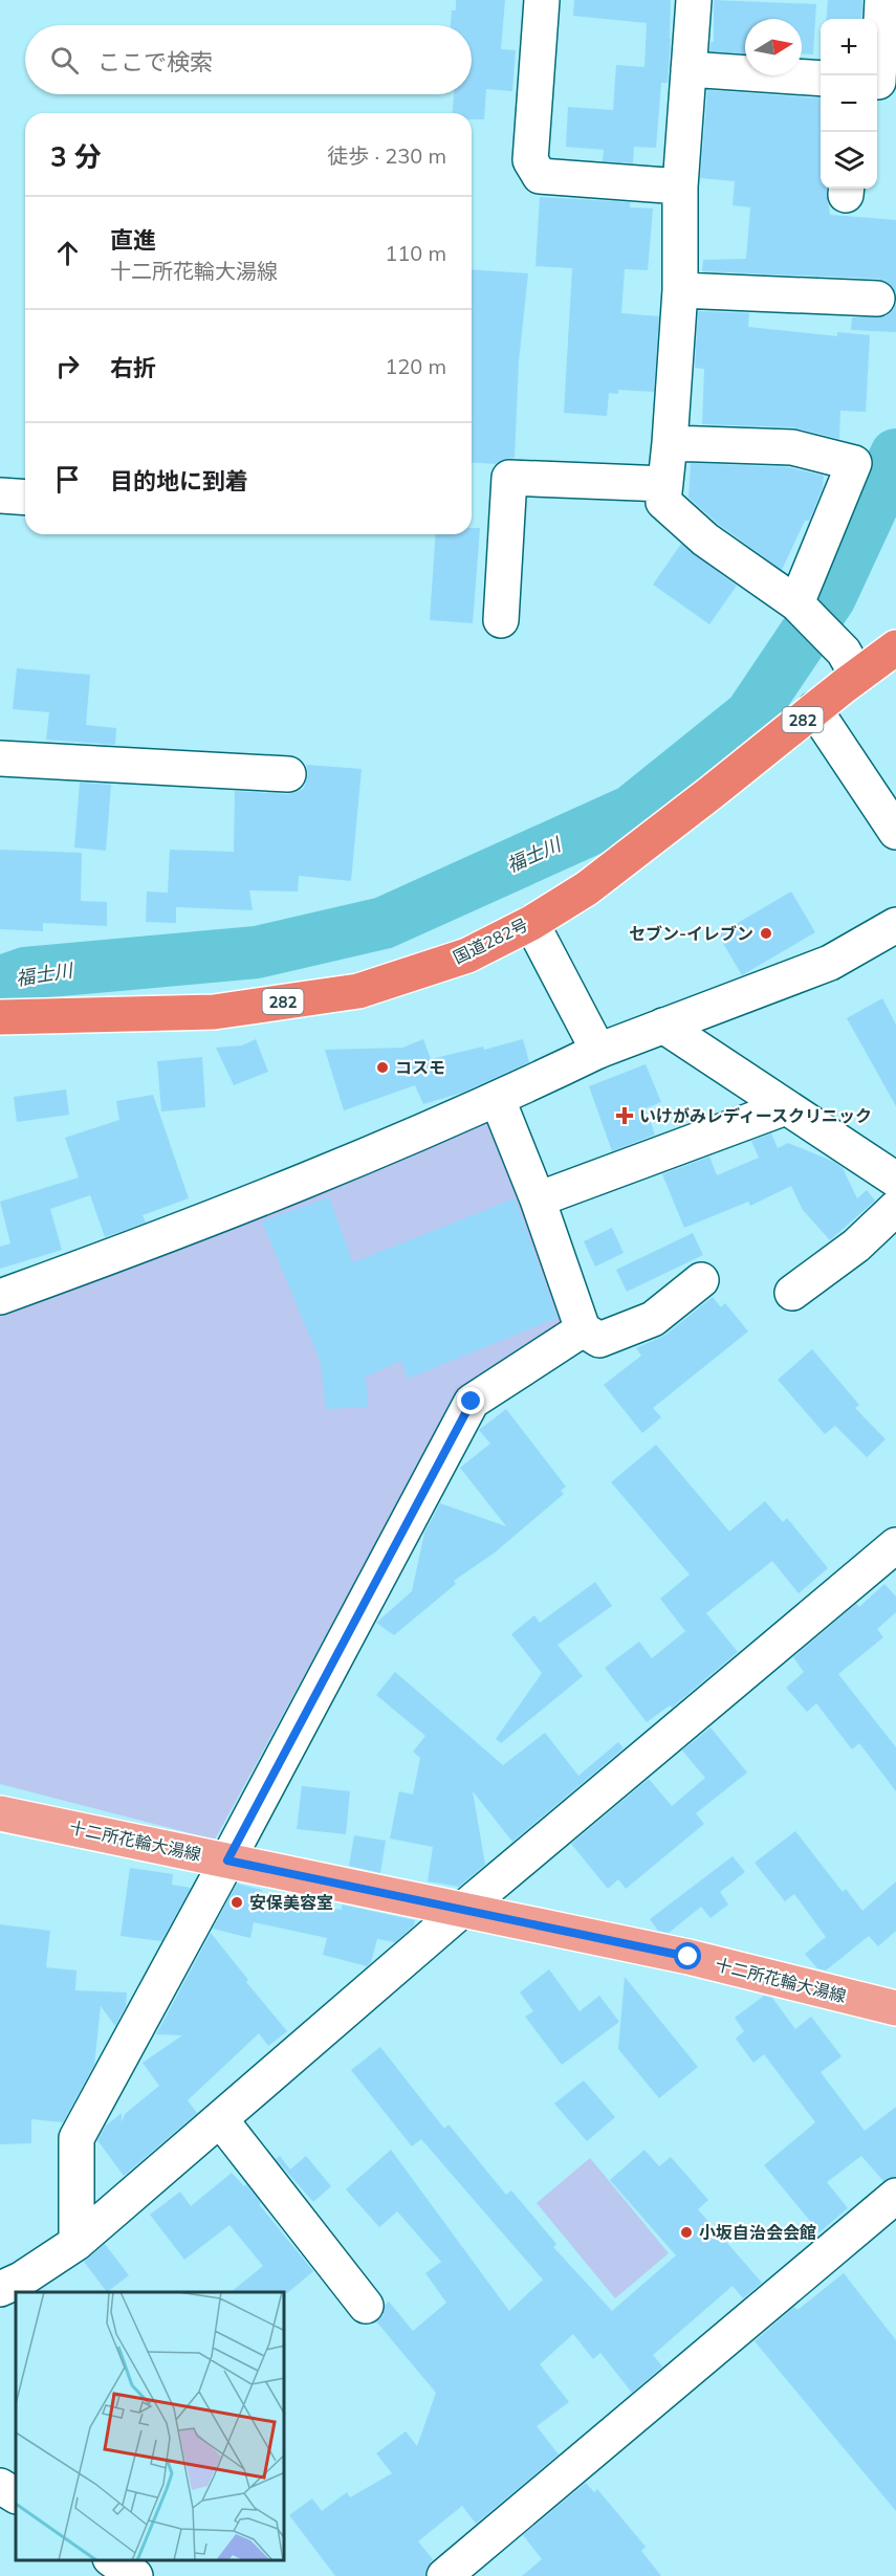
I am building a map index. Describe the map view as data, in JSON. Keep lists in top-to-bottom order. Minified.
{"streets":{"highway":["282","国道282号"],"main road":["十二所花輪大湯線"]},"water":["福士川"],"places":{"other":["セブン-イレブン","コスモ","安保美容室","小坂自治会会館"],"health":["いけがみレディースクリニック"]},"north":"right","page":{"map_buttons":["+","−"],"search":"ここで検索","heading":["3 分","徒歩 · 230 m"],"list":[["直進","十二所花輪大湯線","110 m"],["右折","120 m"],"目的地に到着"]}}
